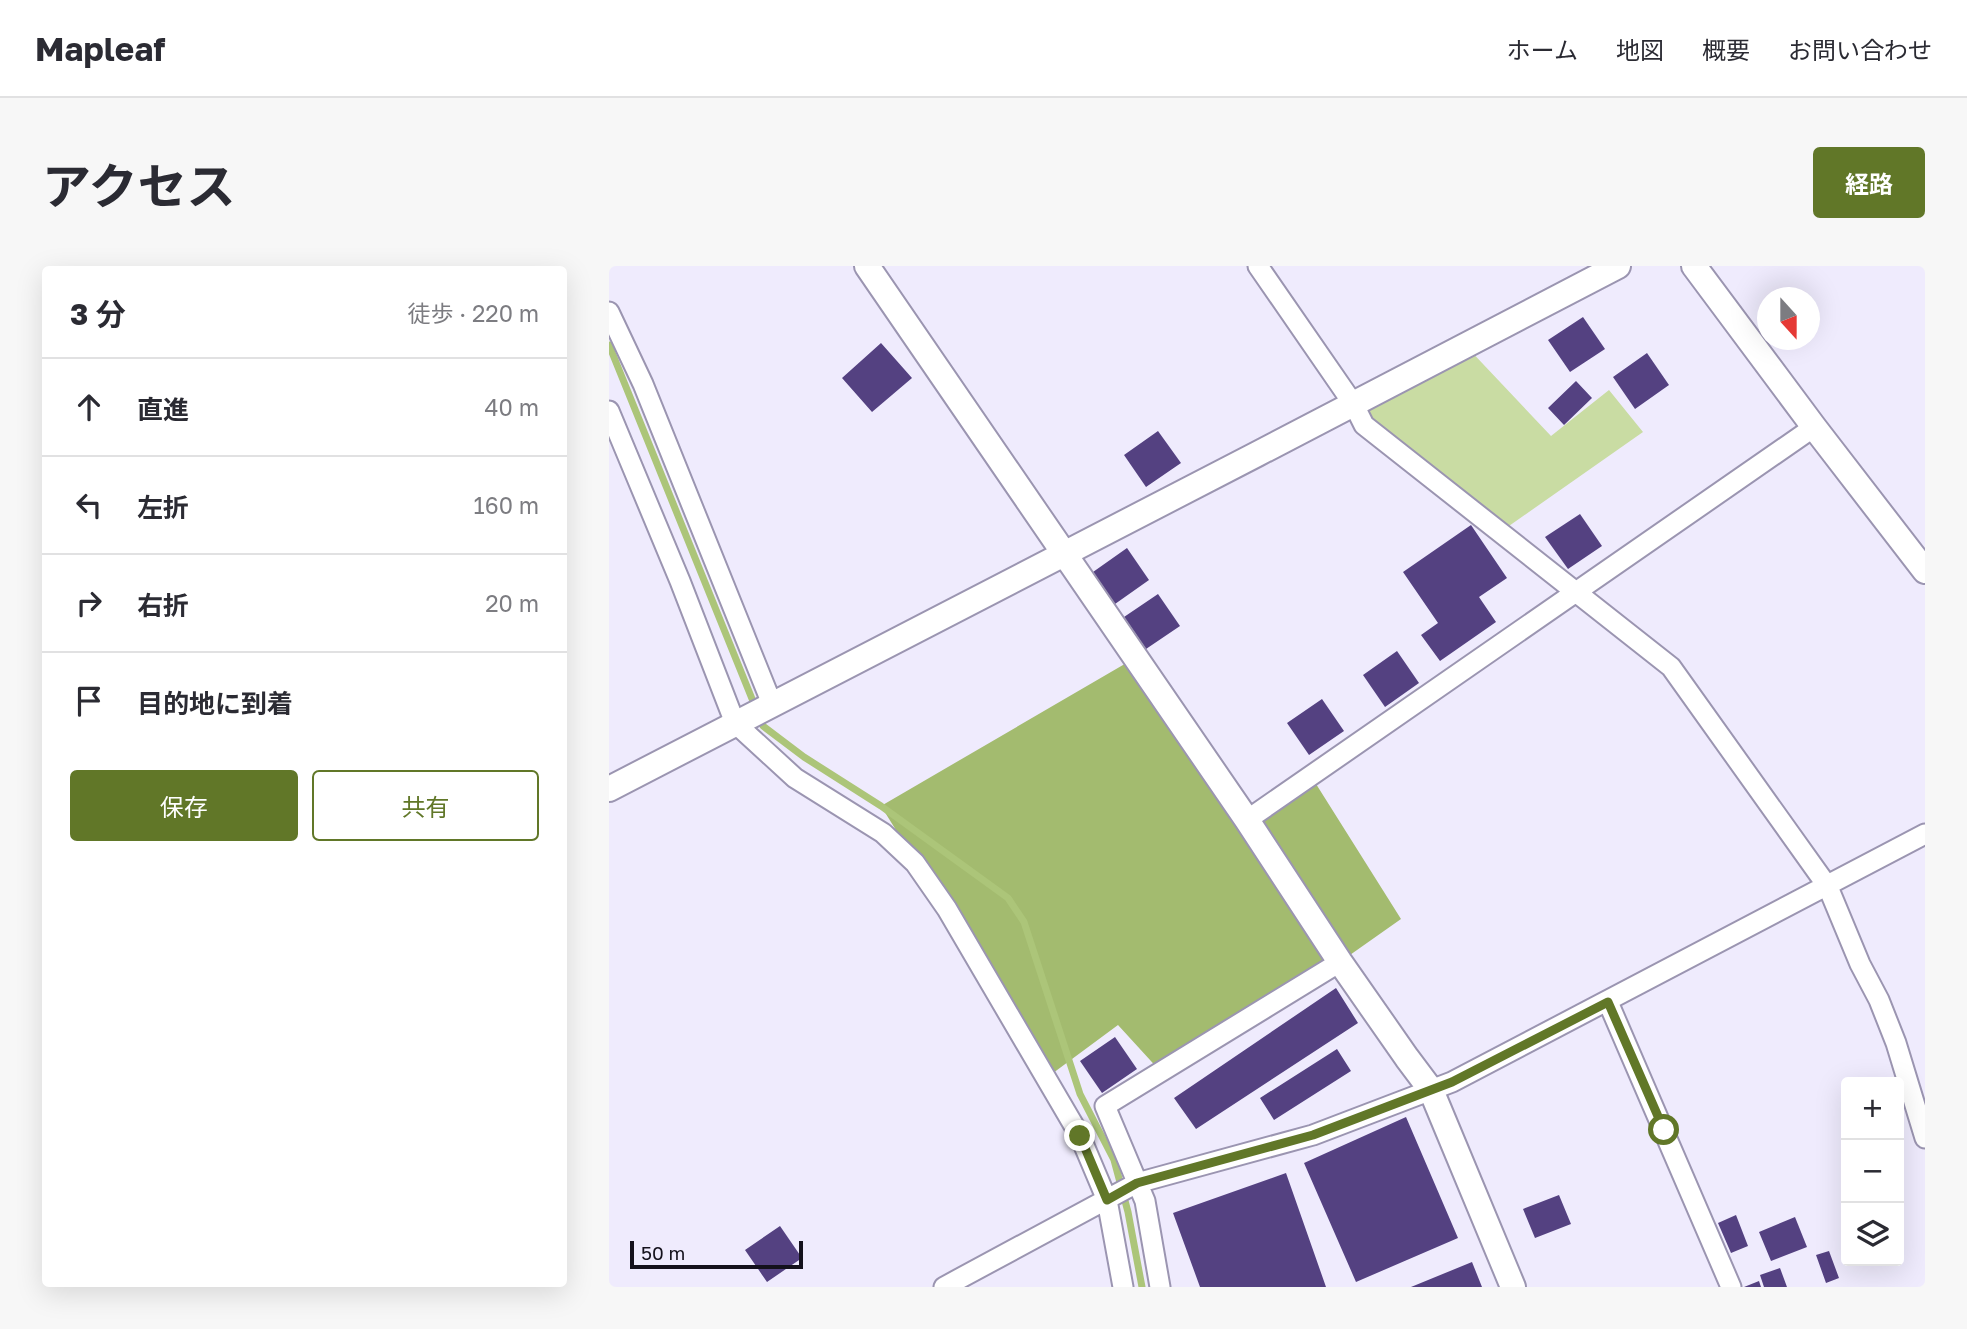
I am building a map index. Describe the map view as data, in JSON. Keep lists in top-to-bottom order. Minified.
{"scale_bar":"50 m","north":"bottom","page":{"header":"Mapleaf","nav":["ホーム","地図","概要","お問い合わせ"],"title":"アクセス","buttons":["経路",["保存","共有"]],"heading":["3 分","徒歩 · 220 m"],"list":[["直進","40 m"],["左折","160 m"],["右折","20 m"],"目的地に到着"],"map_buttons":["+","−"],"scale":"50 m"}}
